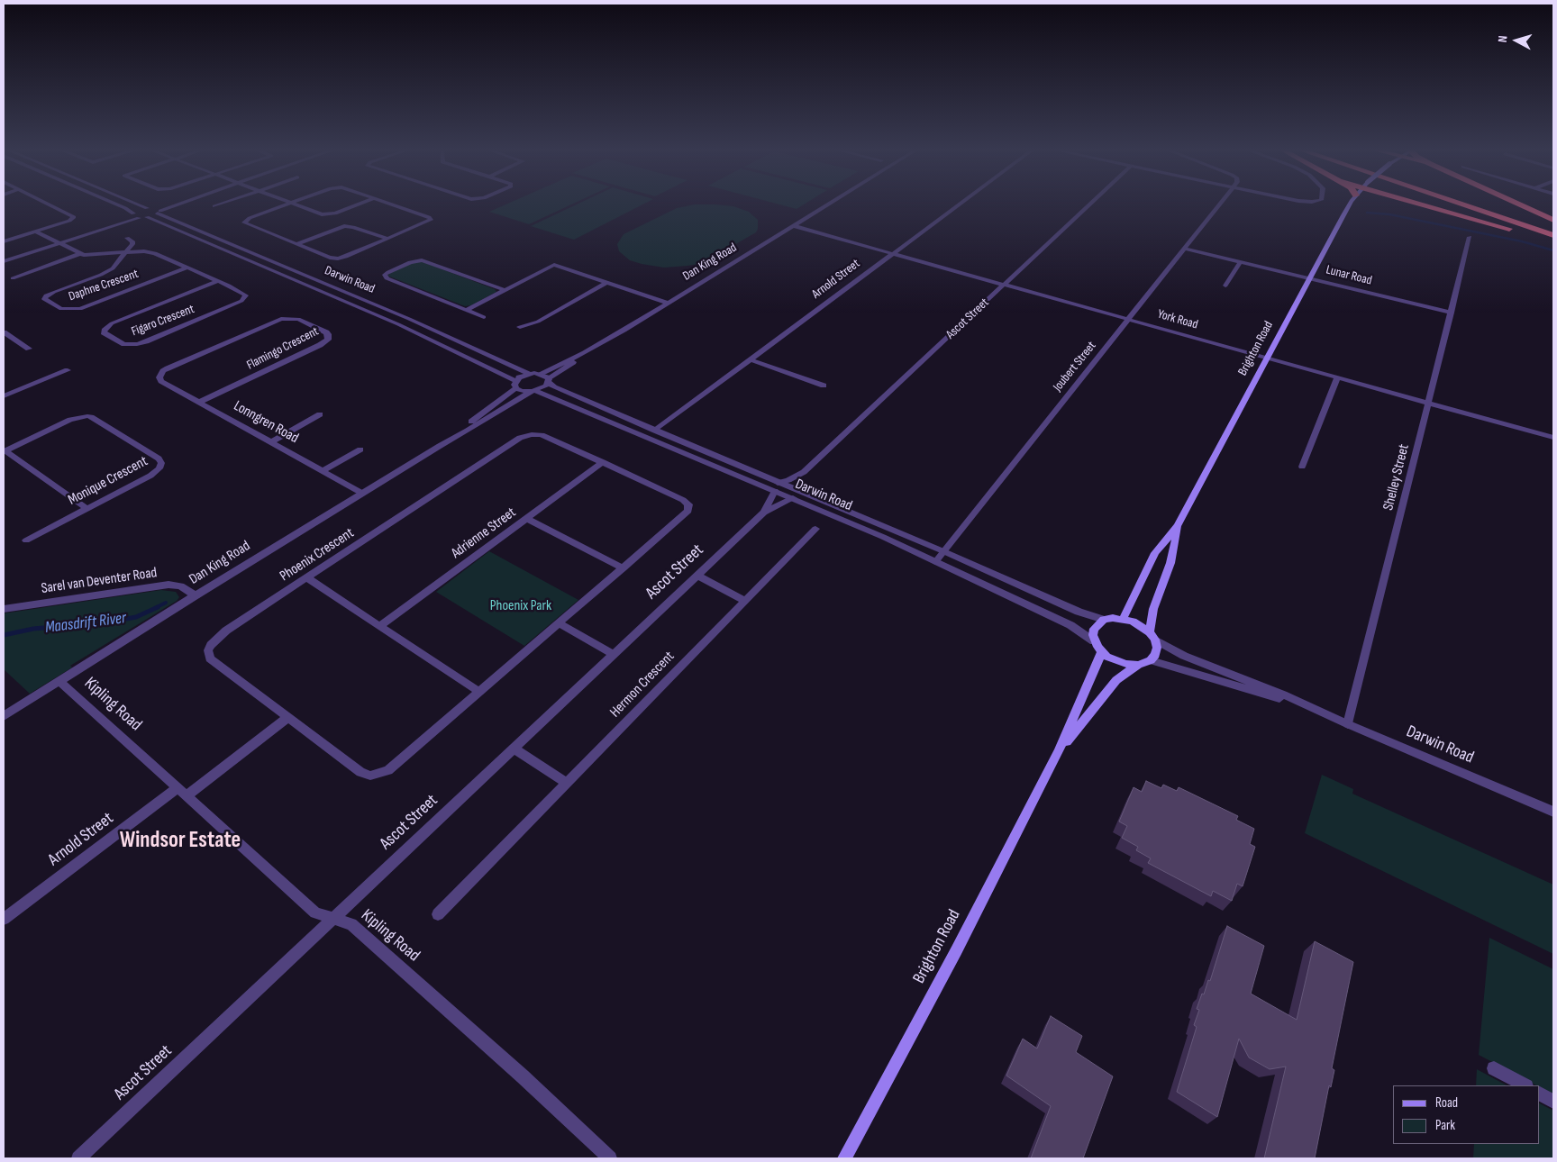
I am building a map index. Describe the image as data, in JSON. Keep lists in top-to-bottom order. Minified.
{"streets":{"main road":["Brighton Road"],"street":["Dan King Road","Lunar Road","Arnold Street","Darwin Road","Daphne Crescent","Ascot Street","York Road","Figaro Crescent","Flamingo Crescent","Joubert Street","Lonngren Road","Shelley Street","Monique Crescent","Adrienne Street","Phoenix Crescent","Sarel van Deventer Road","Hermon Crescent","Kipling Road"]},"crossings":[["Dan King Road","Darwin Road"],["Dan King Road","York Road"],["Dan King Road","Lonngren Road"],["Dan King Road","Sarel van Deventer Road"],["Dan King Road","Kipling Road"],["Lunar Road","Brighton Road"],["Lunar Road","Joubert Street"],["Lunar Road","Shelley Street"],["Arnold Street","Darwin Road"],["Arnold Street","York Road"],["Arnold Street","Phoenix Crescent"],["Arnold Street","Kipling Road"],["Darwin Road","Ascot Street"],["Darwin Road","Brighton Road"],["Darwin Road","Joubert Street"],["Darwin Road","Shelley Street"],["Ascot Street","York Road"],["Ascot Street","Kipling Road"],["York Road","Brighton Road"],["York Road","Joubert Street"],["York Road","Shelley Street"],["Flamingo Crescent","Lonngren Road"],["Adrienne Street","Phoenix Crescent"]],"districts":["Windsor Estate"],"water":["Maasdrift River"],"parks":["Phoenix Park"],"legend":["Road","Park"],"north":"left"}
